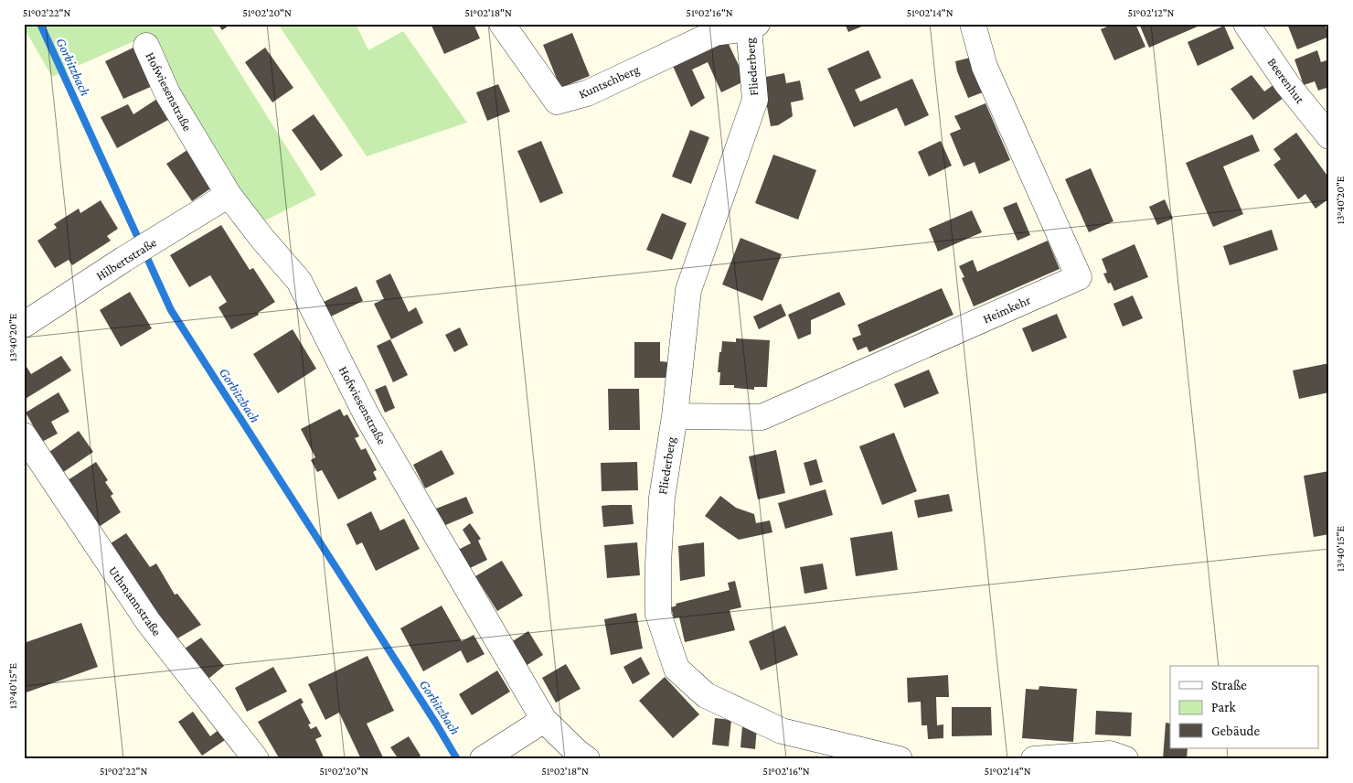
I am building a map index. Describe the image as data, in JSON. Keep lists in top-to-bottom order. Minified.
{"streets":{"street":["Fliederberg","Beerenhut","Kuntschberg","Hofwiesenstraße","Hilbertstraße","Heimkehr","Uthmannstraße"]},"crossings":[["Fliederberg","Kuntschberg"],["Fliederberg","Heimkehr"],["Hofwiesenstraße","Hilbertstraße"]],"water":["Gorbitzbach"],"legend":["Straße","Park","Gebäude"],"coordinates":["51°02'22\"N","51°02'20\"N","51°02'18\"N","51°02'16\"N","51°02'14\"N","51°02'12\"N","13°40'20\"E","13°40'15\"E"]}
